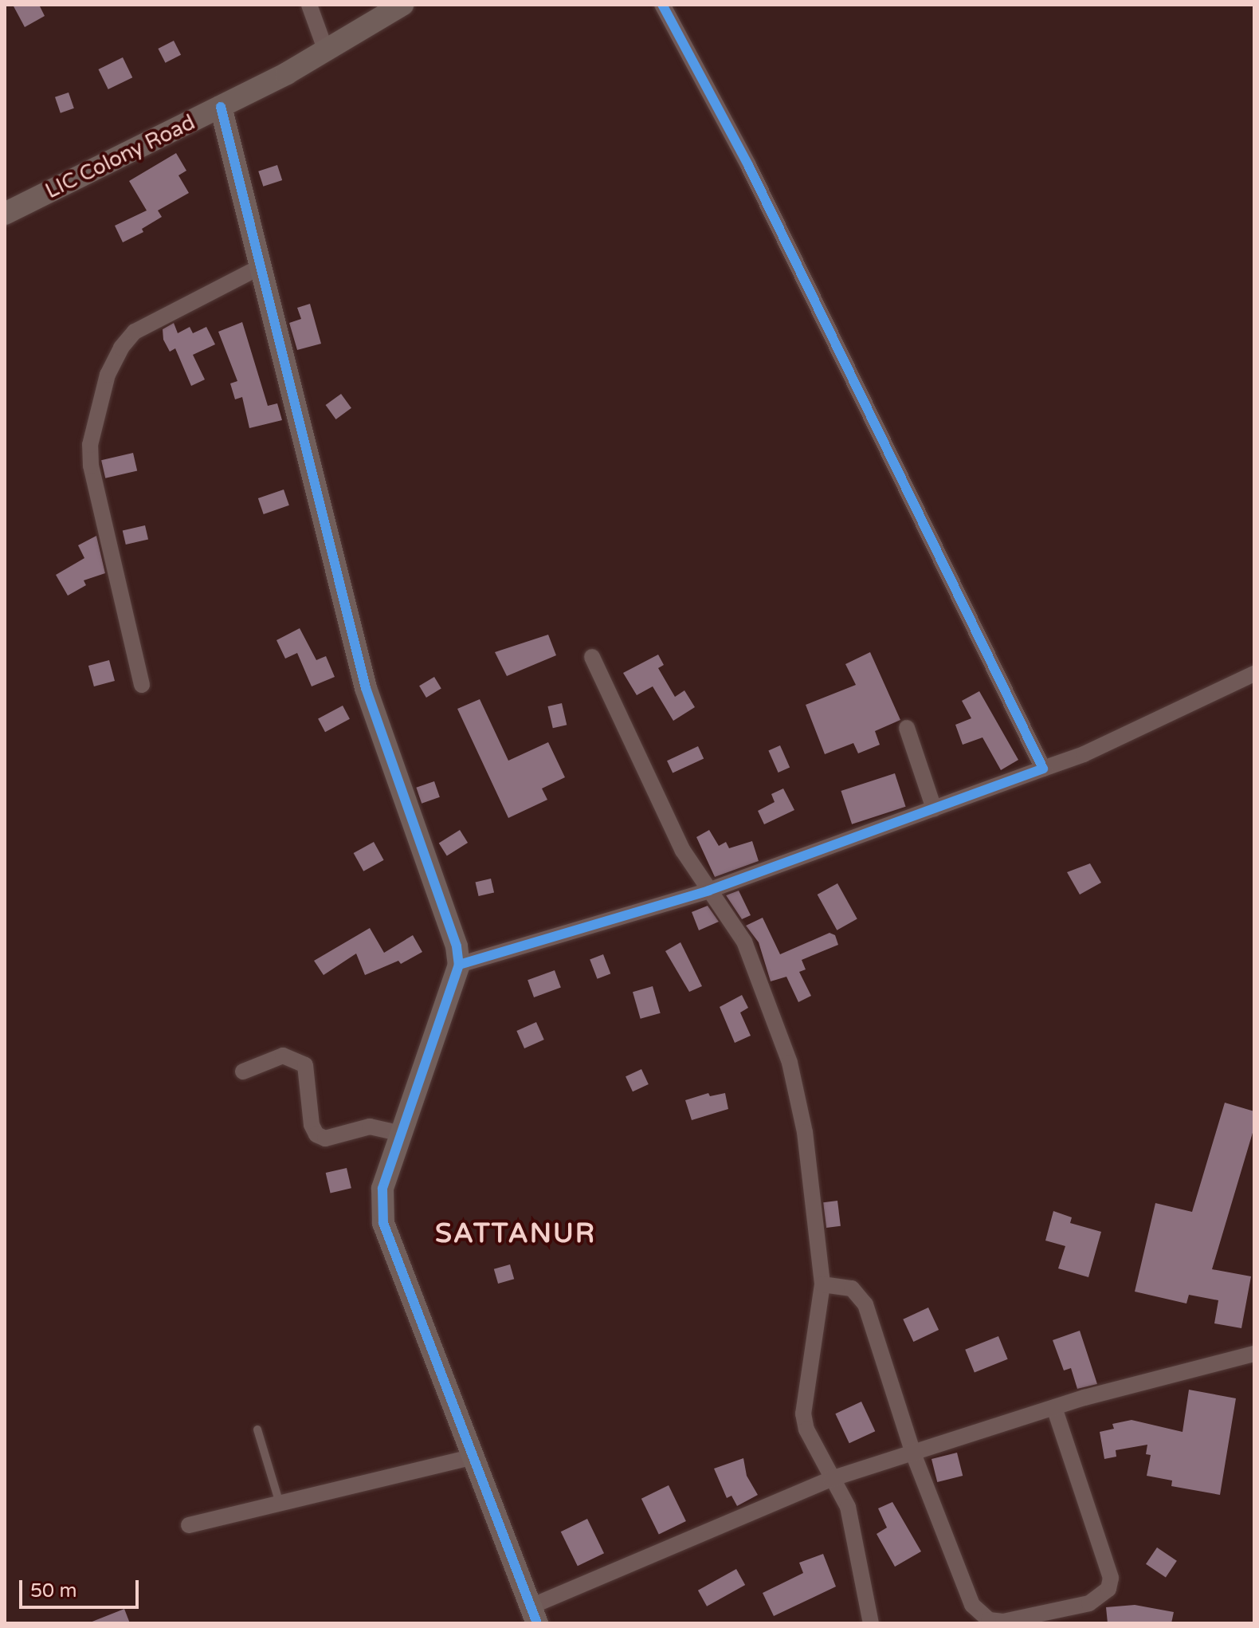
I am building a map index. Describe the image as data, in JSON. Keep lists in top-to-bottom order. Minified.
{"streets":{"street":["LIC Colony Road"]},"districts":["SATTANUR"],"scale_bar":"50 m"}
